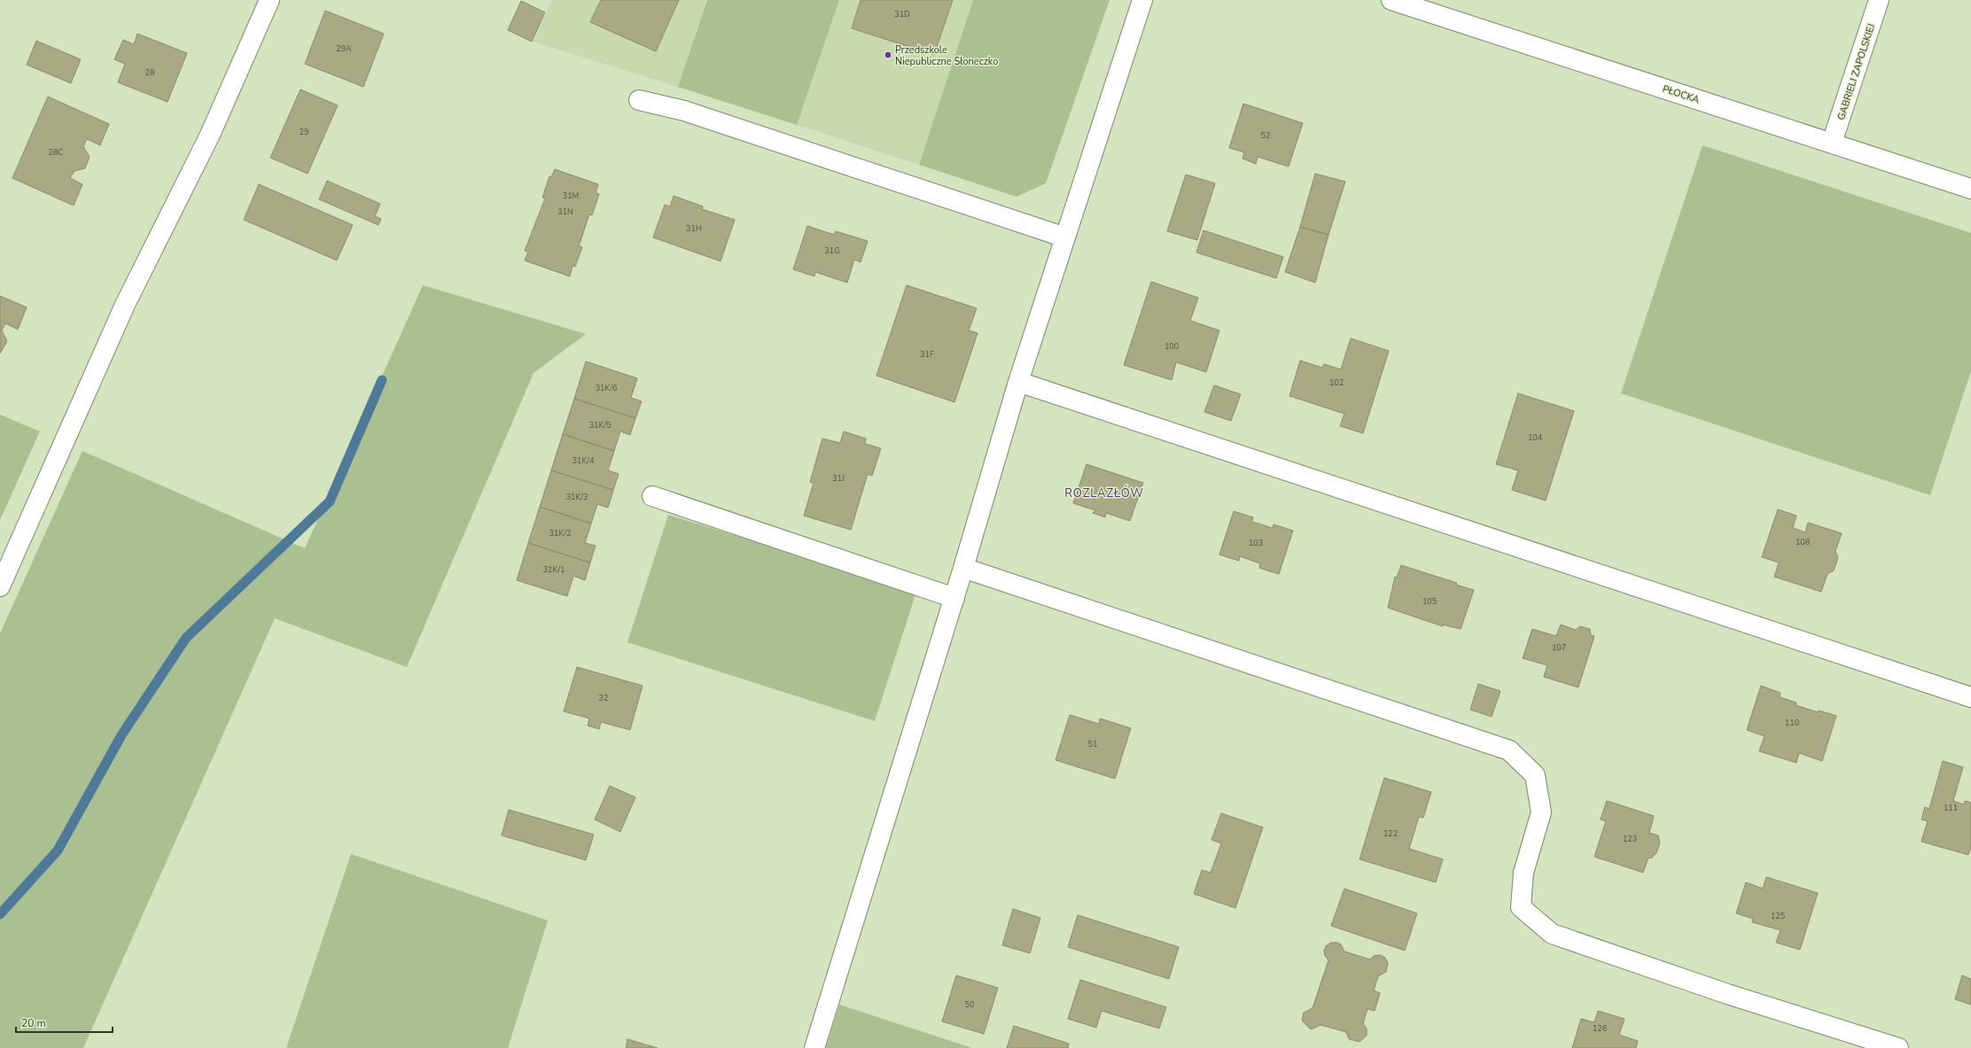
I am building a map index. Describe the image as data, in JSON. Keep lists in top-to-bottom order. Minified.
{"streets":{"street":["GABRIELI ZAPOLSKIEJ","PŁOCKA"]},"crossings":[["GABRIELI ZAPOLSKIEJ","PŁOCKA"]],"districts":["ROZLAZŁÓW"],"places":["Przedszkole Niepubliczne Słoneczko"],"house_numbers":["31D","29A","28","29","52","28C","31M","31N","31H","31G","100","31F","102","31K/6","31K/5","104","31K/4","31J","31K/3","31K/2","108","103","31K/1","105","107","32","110","51","111","122","123","125","50","126"],"scale_bar":"20 m"}
